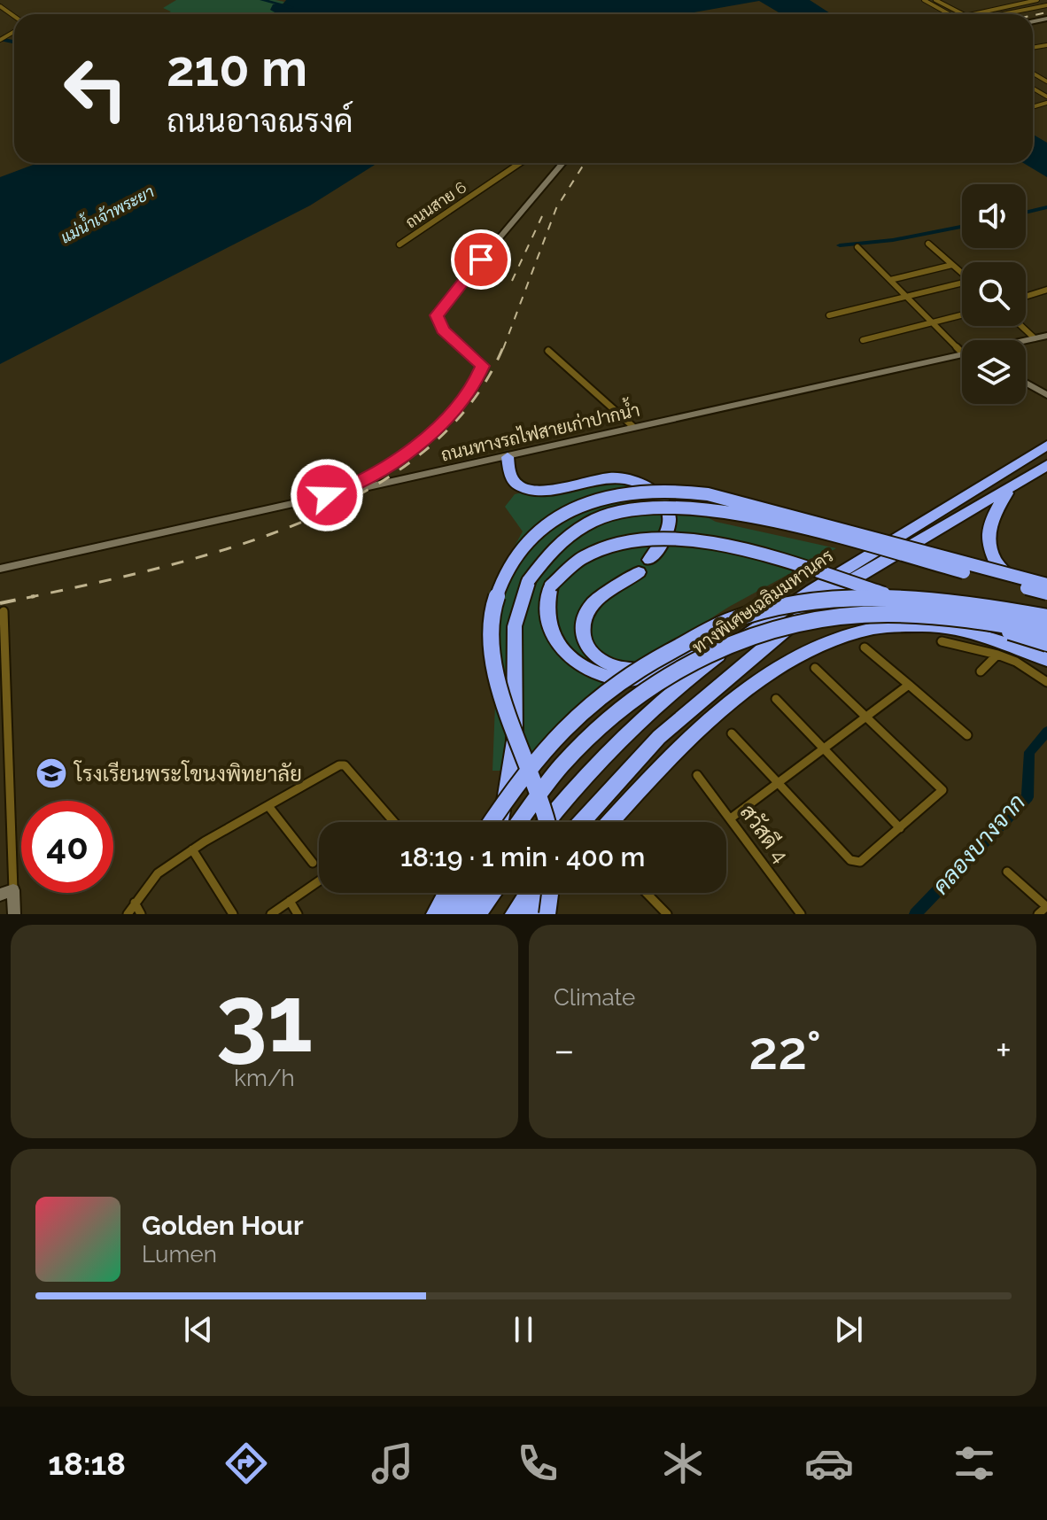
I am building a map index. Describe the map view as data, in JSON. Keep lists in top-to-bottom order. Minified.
{"streets":{"highway":["ทางพิเศษเฉลิมมหานคร"],"main road":["ถนนทางรถไฟสายเก่าปากน้ำ"],"street":["ถนนสาย 6","สวัสดี 4"]},"water":["แม่น้ำเจ้าพระยา","คลองบางจาก"],"places":{"school or university":["โรงเรียนพระโขนงพิทยาลัย"]},"page":{"turn":["210 m","ถนนอาจณรงค์"],"limit":"40","trip":"18:19 · 1 min · 400 m","tile":[["31","km/h"],"Climate"],"heat":["−","22°","+"],"song":["Golden Hour","Lumen"],"tabs":"18:18"}}
